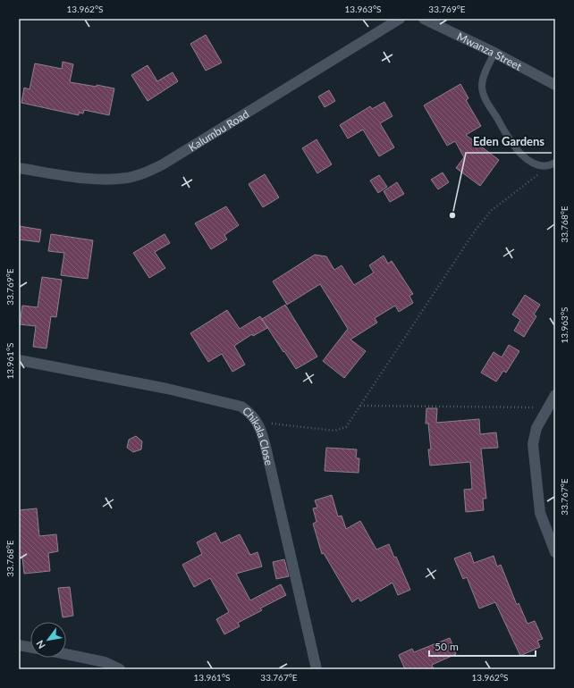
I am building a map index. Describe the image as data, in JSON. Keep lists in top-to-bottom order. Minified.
{"streets":{"street":["Mwanza Street","Kalumbu Road","Chikala Close"]},"places":["Eden Gardens"],"scale_bar":"50 m","north":"bottom left","coordinates":["13.962°S","13.963°S","33.769°E","33.768°E","13.961°S","33.767°E"]}
